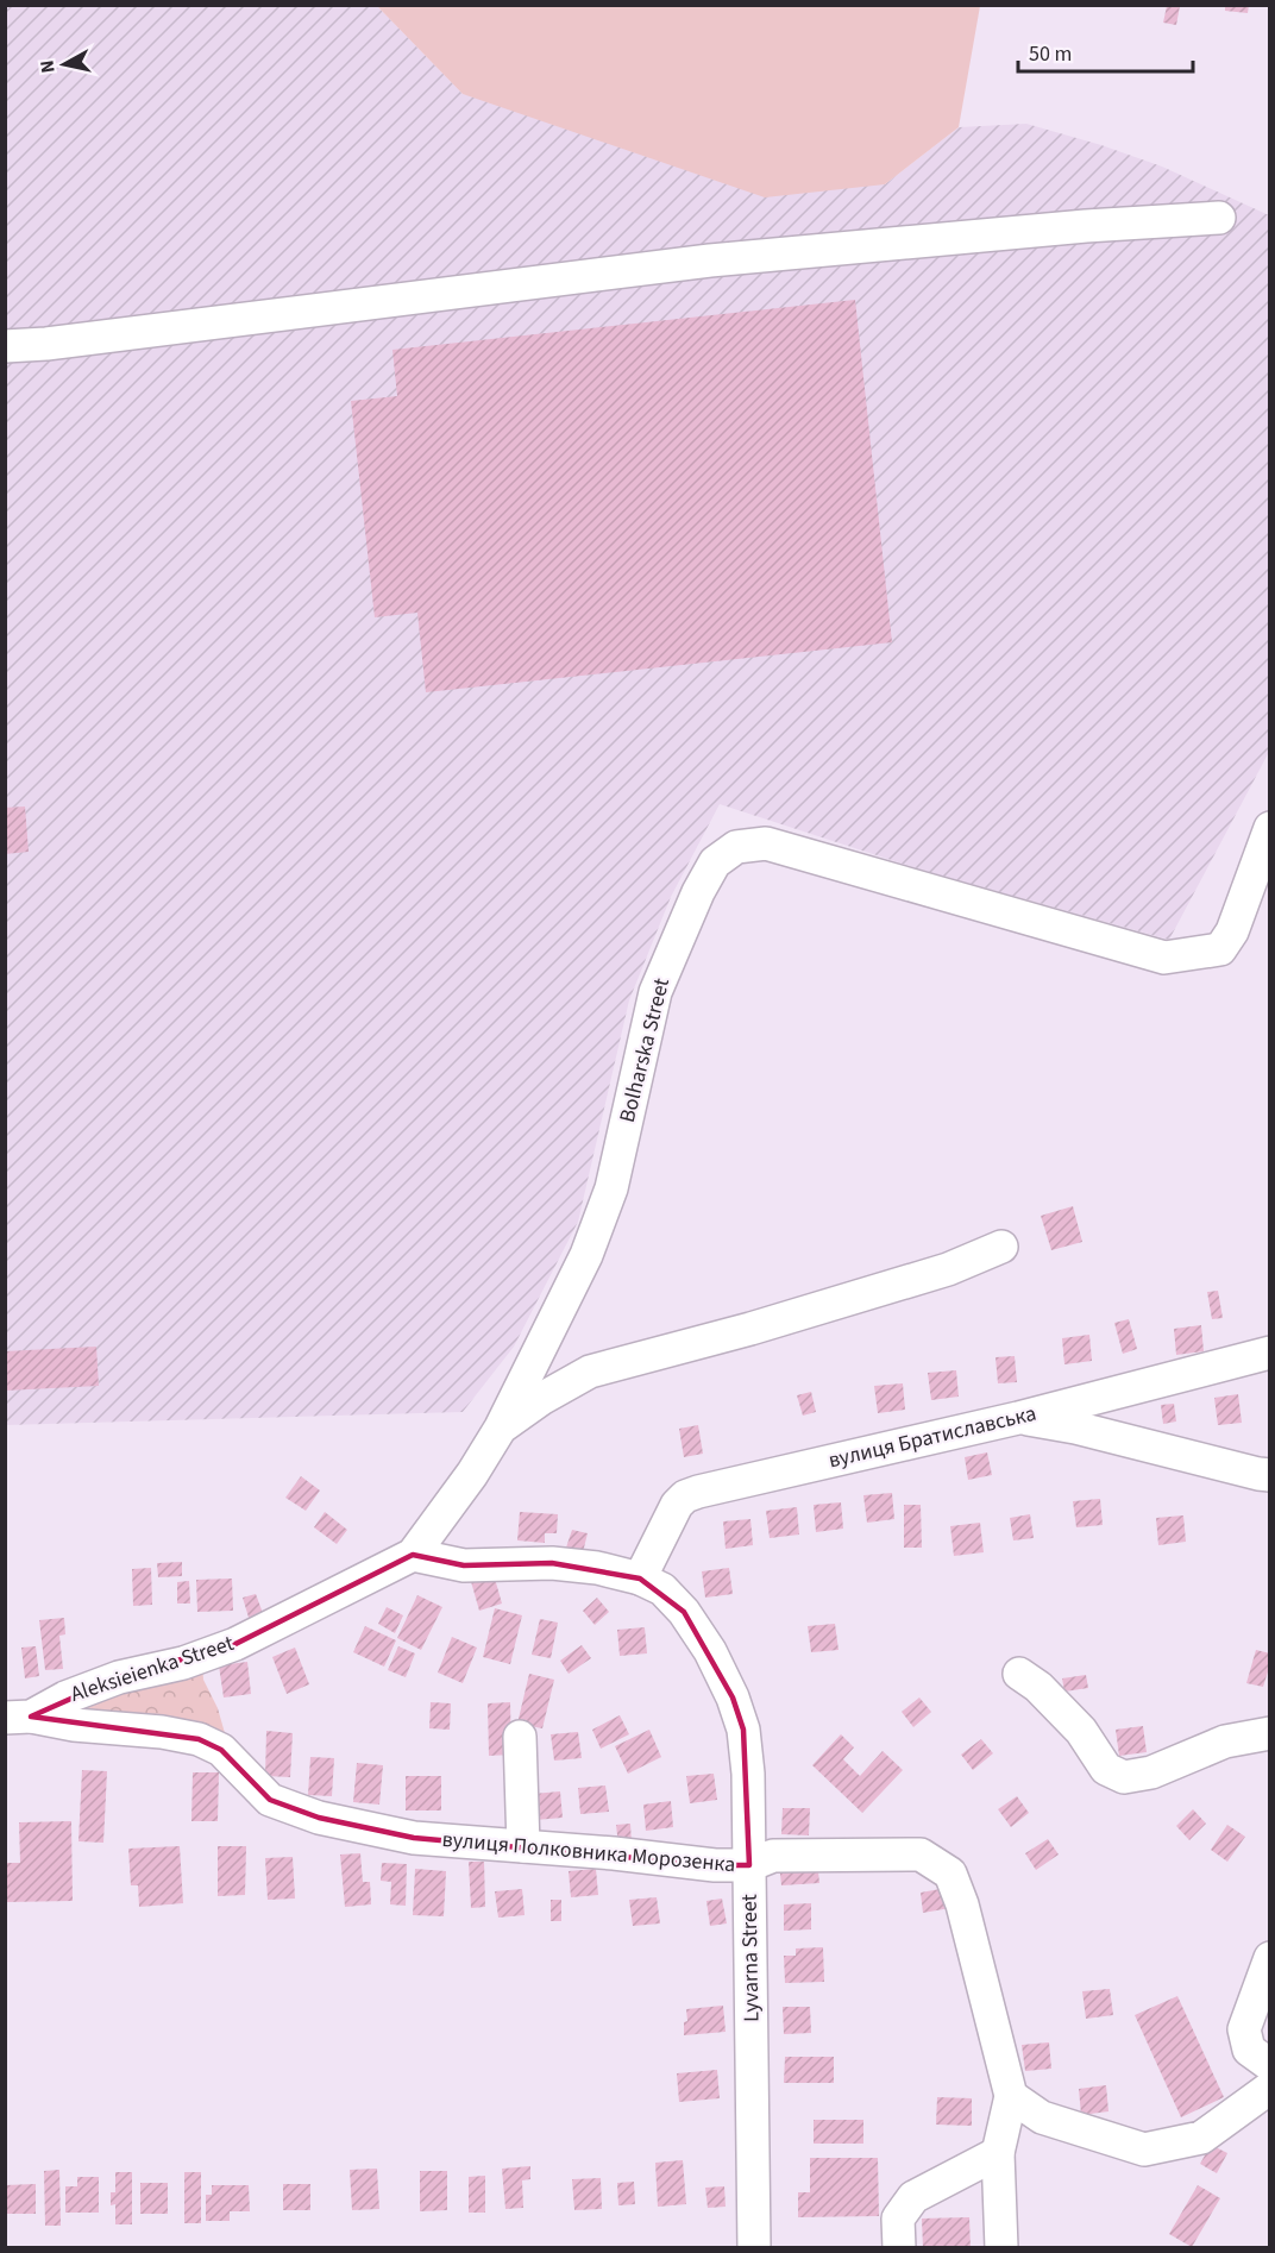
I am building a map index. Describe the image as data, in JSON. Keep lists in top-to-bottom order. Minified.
{"streets":{"street":["Bolharska Street","вулиця Братиславська","Aleksieienka Street","вулиця Полковника Морозенка","Lyvarna Street"]},"crossings":[["Bolharska Street","Aleksieienka Street"],["вулиця Братиславська","Lyvarna Street"],["Aleksieienka Street","вулиця Полковника Морозенка"],["вулиця Полковника Морозенка","Lyvarna Street"]],"scale_bar":"50 m","north":"left"}
